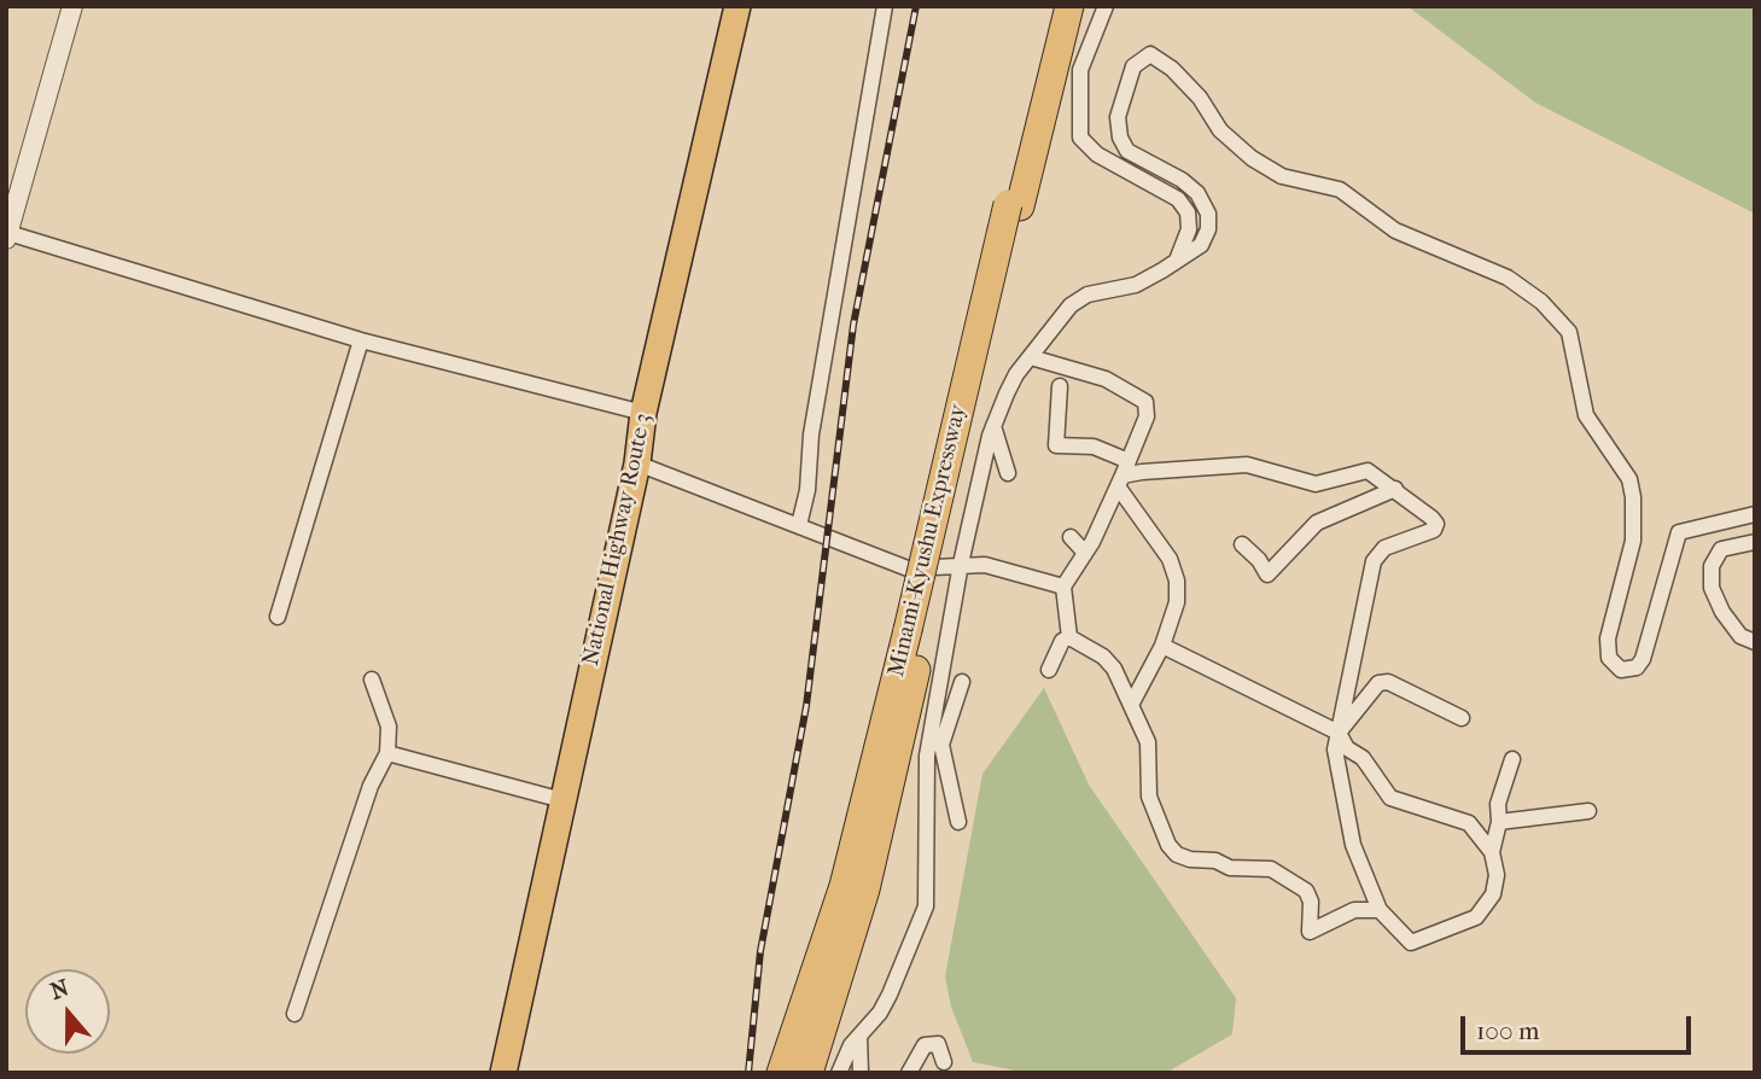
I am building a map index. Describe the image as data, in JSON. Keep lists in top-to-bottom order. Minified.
{"streets":{"highway":["National Highway Route 3","Minami-Kyushu Expressway"]},"scale_bar":"100 m","north":"top"}
